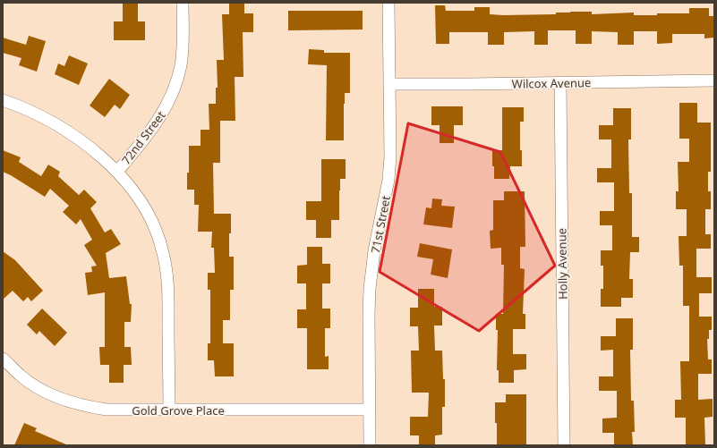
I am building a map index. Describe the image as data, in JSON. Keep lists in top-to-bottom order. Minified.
{"streets":{"street":["Wilcox Avenue","72nd Street","71st Street","Holly Avenue","Gold Grove Place"]},"crossings":[["Wilcox Avenue","71st Street"],["Wilcox Avenue","Holly Avenue"],["72nd Street","Gold Grove Place"],["71st Street","Gold Grove Place"]]}
